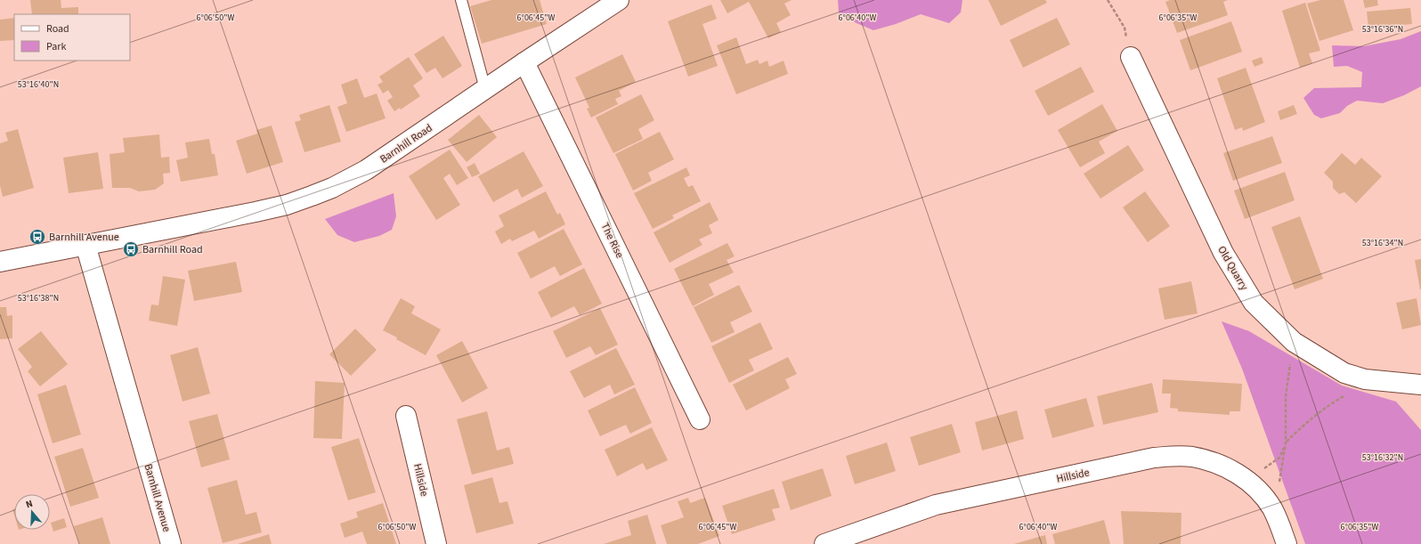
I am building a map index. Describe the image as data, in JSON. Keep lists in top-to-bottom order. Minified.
{"streets":{"street":["Barnhill Road","The Rise","Old Quarry","Hillside","Barnhill Avenue"]},"crossings":[["Barnhill Road","The Rise"],["Barnhill Road","Barnhill Avenue"]],"places":{"bus stop":["Barnhill Avenue","Barnhill Road"]},"legend":["Road","Park"],"north":"top","coordinates":["6°06'50\"W","6°06'45\"W","6°06'40\"W","6°06'35\"W","53°16'36\"N","53°16'40\"N","53°16'34\"N","53°16'38\"N","53°16'32\"N"]}
